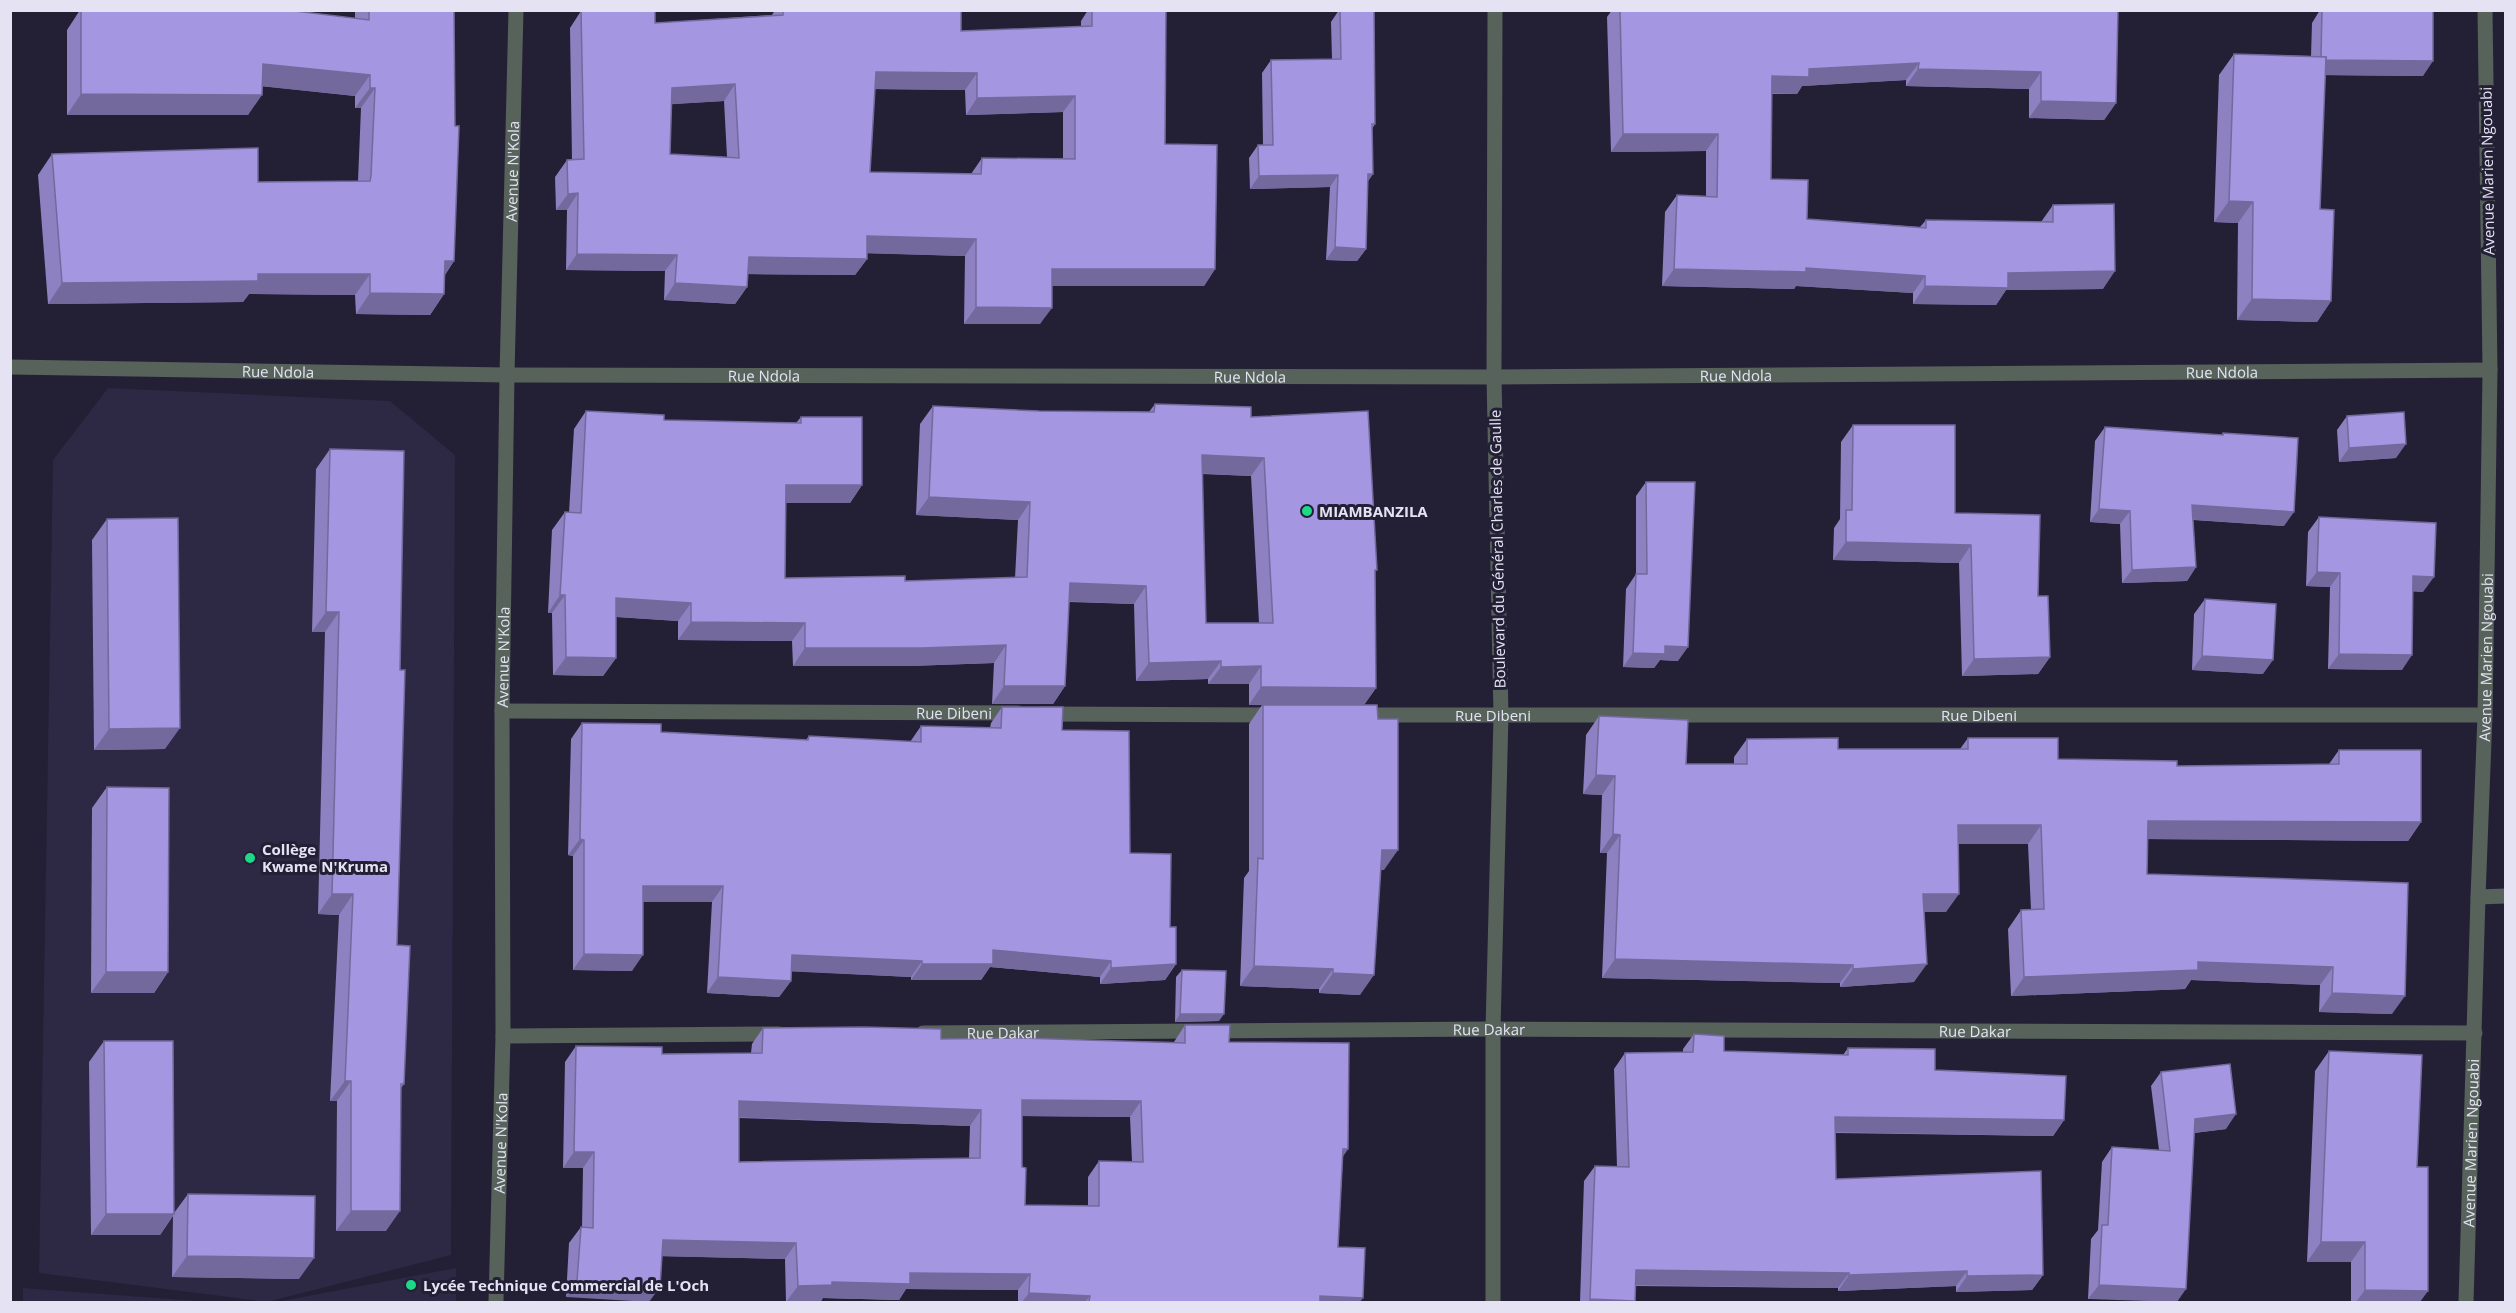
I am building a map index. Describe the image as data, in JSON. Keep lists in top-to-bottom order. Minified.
{"streets":{"street":["Avenue N'Kola","Avenue Marien Ngouabi","Rue Ndola","Boulevard du Général Charles de Gaulle","Rue Dibeni","Rue Dakar"]},"crossings":[["Avenue N'Kola","Rue Ndola"],["Avenue N'Kola","Rue Dibeni"],["Avenue Marien Ngouabi","Rue Ndola"],["Avenue Marien Ngouabi","Rue Dibeni"],["Avenue Marien Ngouabi","Rue Dakar"],["Rue Ndola","Boulevard du Général Charles de Gaulle"],["Boulevard du Général Charles de Gaulle","Rue Dibeni"],["Boulevard du Général Charles de Gaulle","Rue Dakar"]],"places":["MIAMBANZILA","Collège Kwame N'Kruma","Lycée Technique Commercial de L'Och"]}
